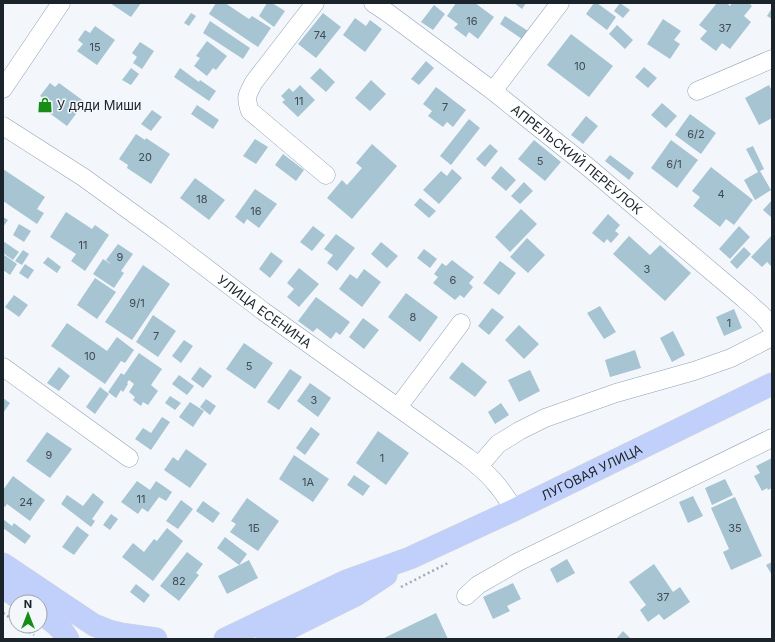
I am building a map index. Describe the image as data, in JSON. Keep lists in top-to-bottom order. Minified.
{"streets":{"main road":["ЛУГОВАЯ УЛИЦА"],"street":["АПРЕЛЬСКИЙ ПЕРЕУЛОК","УЛИЦА ЕСЕНИНА"]},"crossings":[["УЛИЦА ЕСЕНИНА","ЛУГОВАЯ УЛИЦА"]],"places":{"shop":["У дяди Миши"]},"house_numbers":["16","37","74","15","10","11","7","6/2","20","5","6/1","4","18","16","11","9","3","6","9/1","8","1","7","10","5","3","9","1","1А","11","24","1Б","35","82","37"],"north":"top"}
